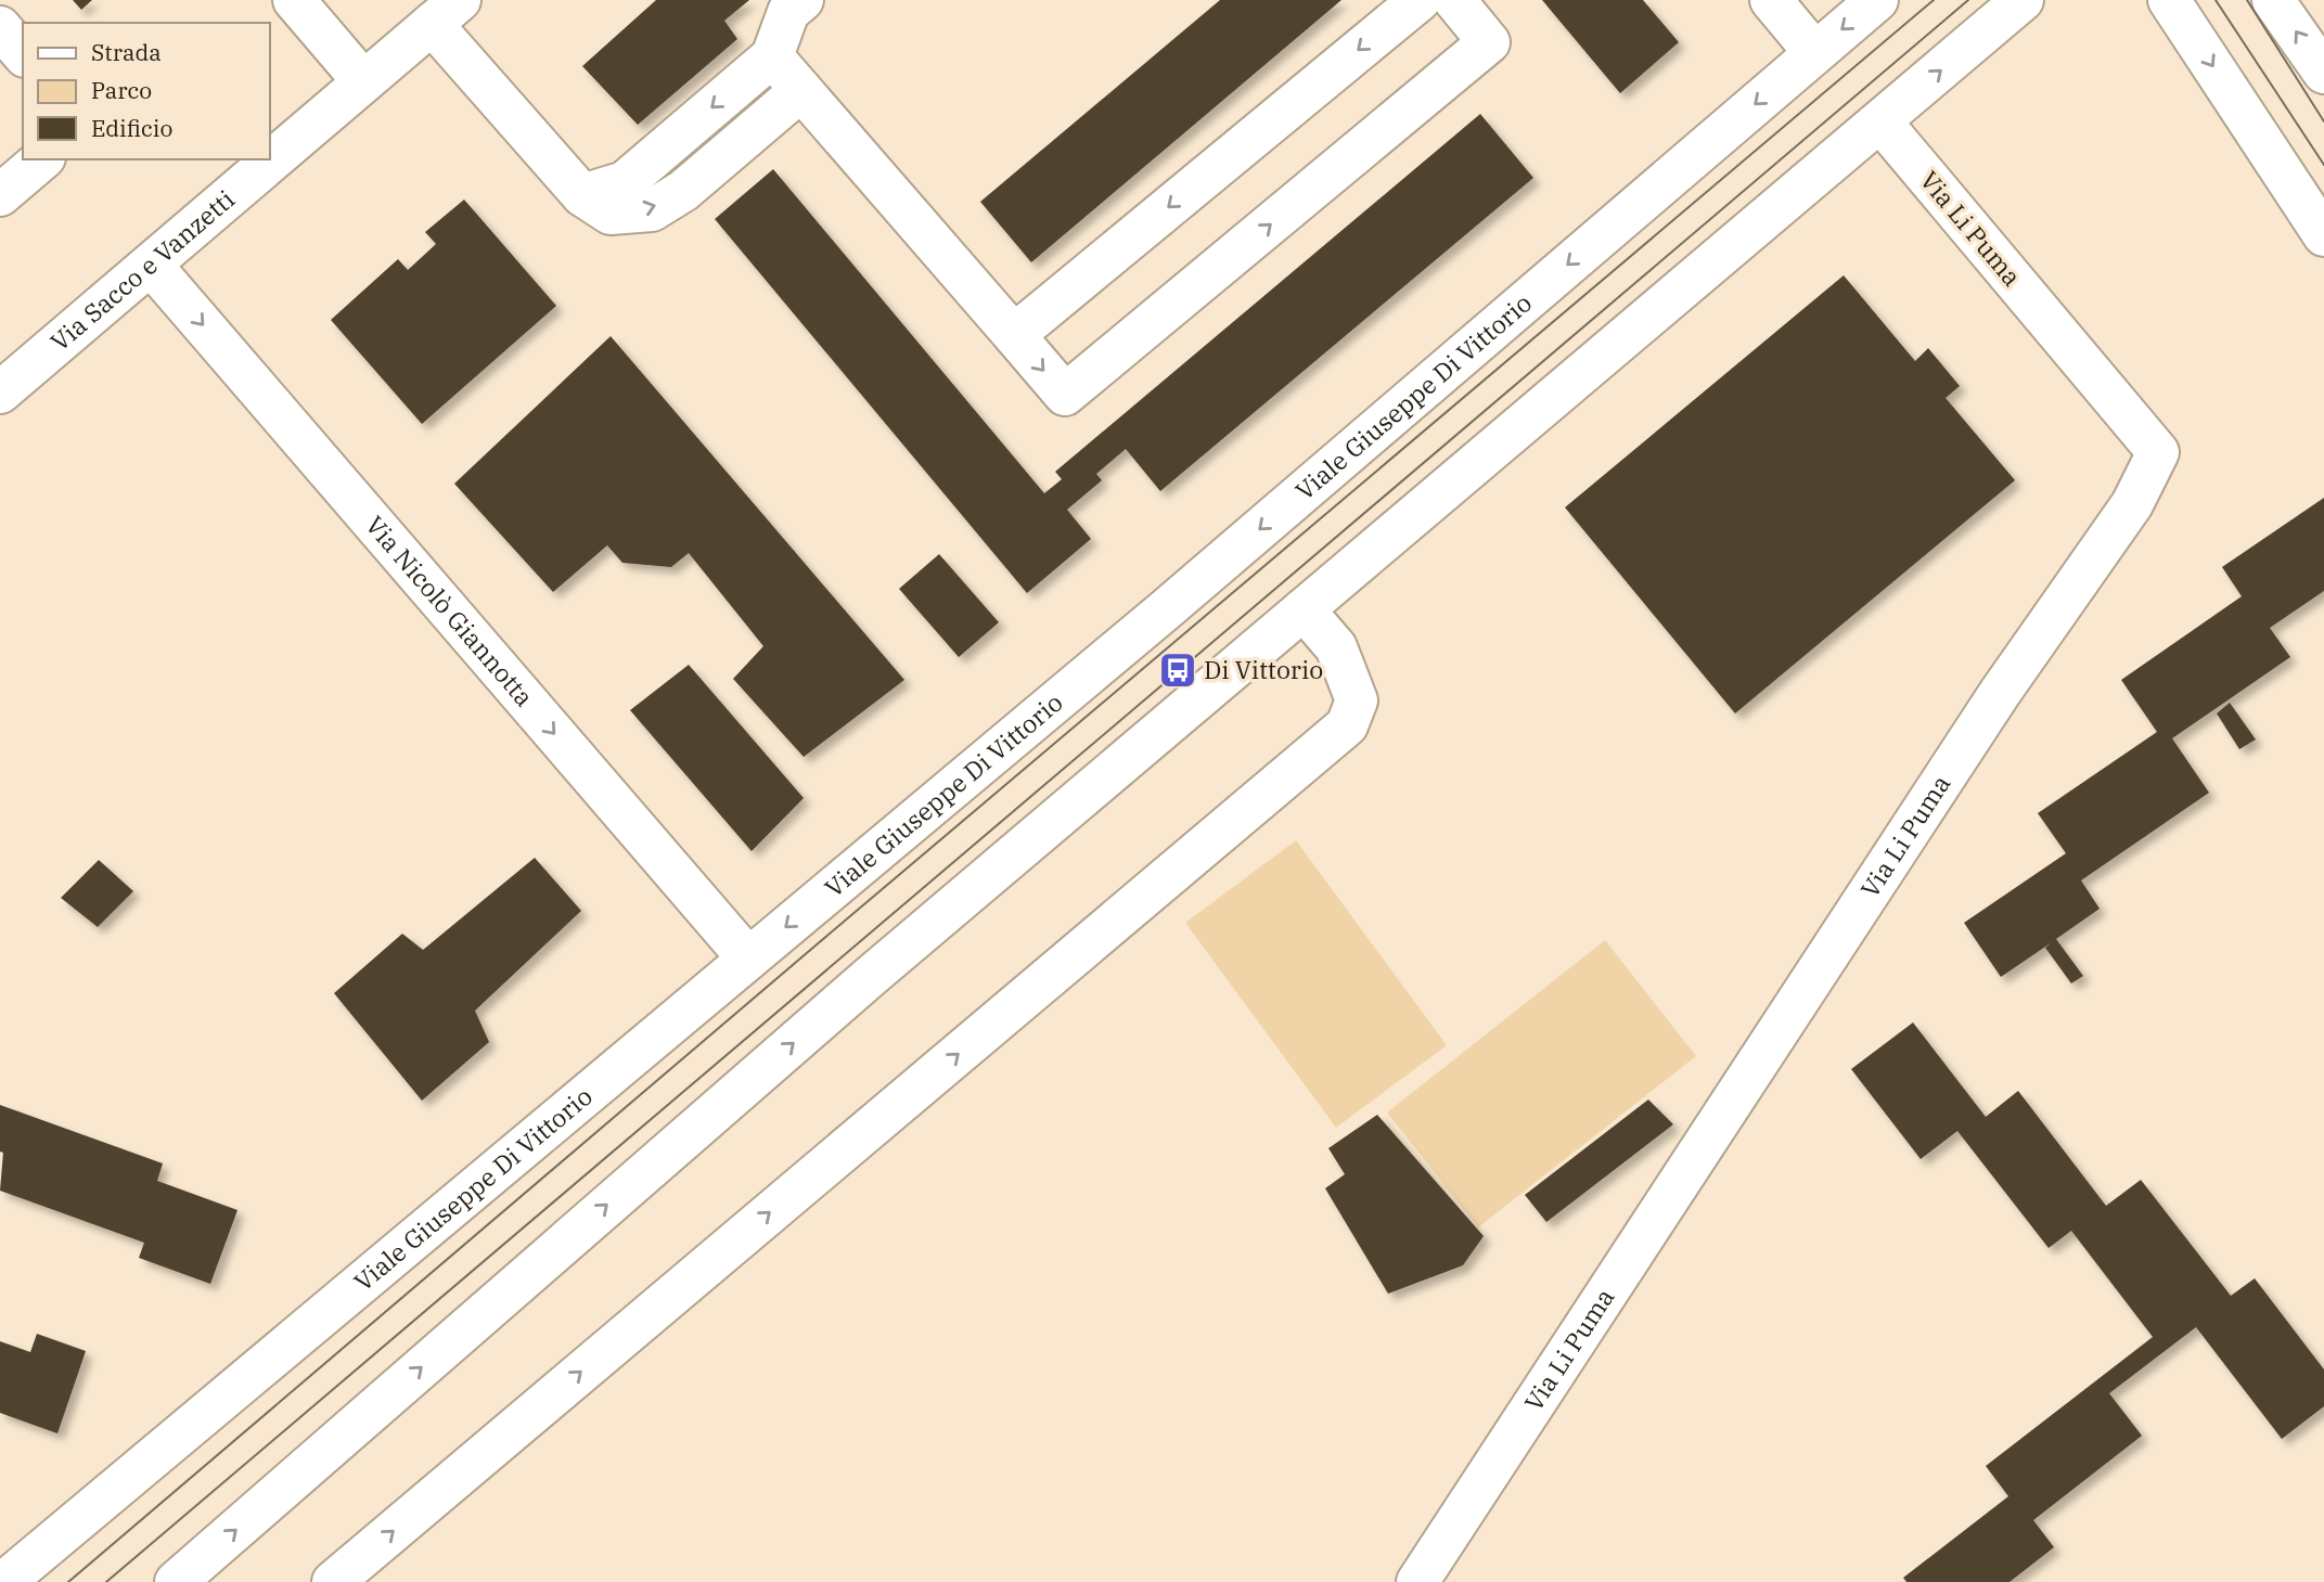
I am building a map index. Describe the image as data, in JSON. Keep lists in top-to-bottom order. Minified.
{"streets":{"street":["Via Li Puma","Via Sacco e Vanzetti","Viale Giuseppe Di Vittorio","Via Nicolò Giannotta"]},"crossings":[["Via Sacco e Vanzetti","Via Nicolò Giannotta"],["Viale Giuseppe Di Vittorio","Via Nicolò Giannotta"]],"one_way":["Via Nicolò Giannotta"],"places":{"bus stop":["Di Vittorio"]},"legend":["Strada","Parco","Edificio"]}
